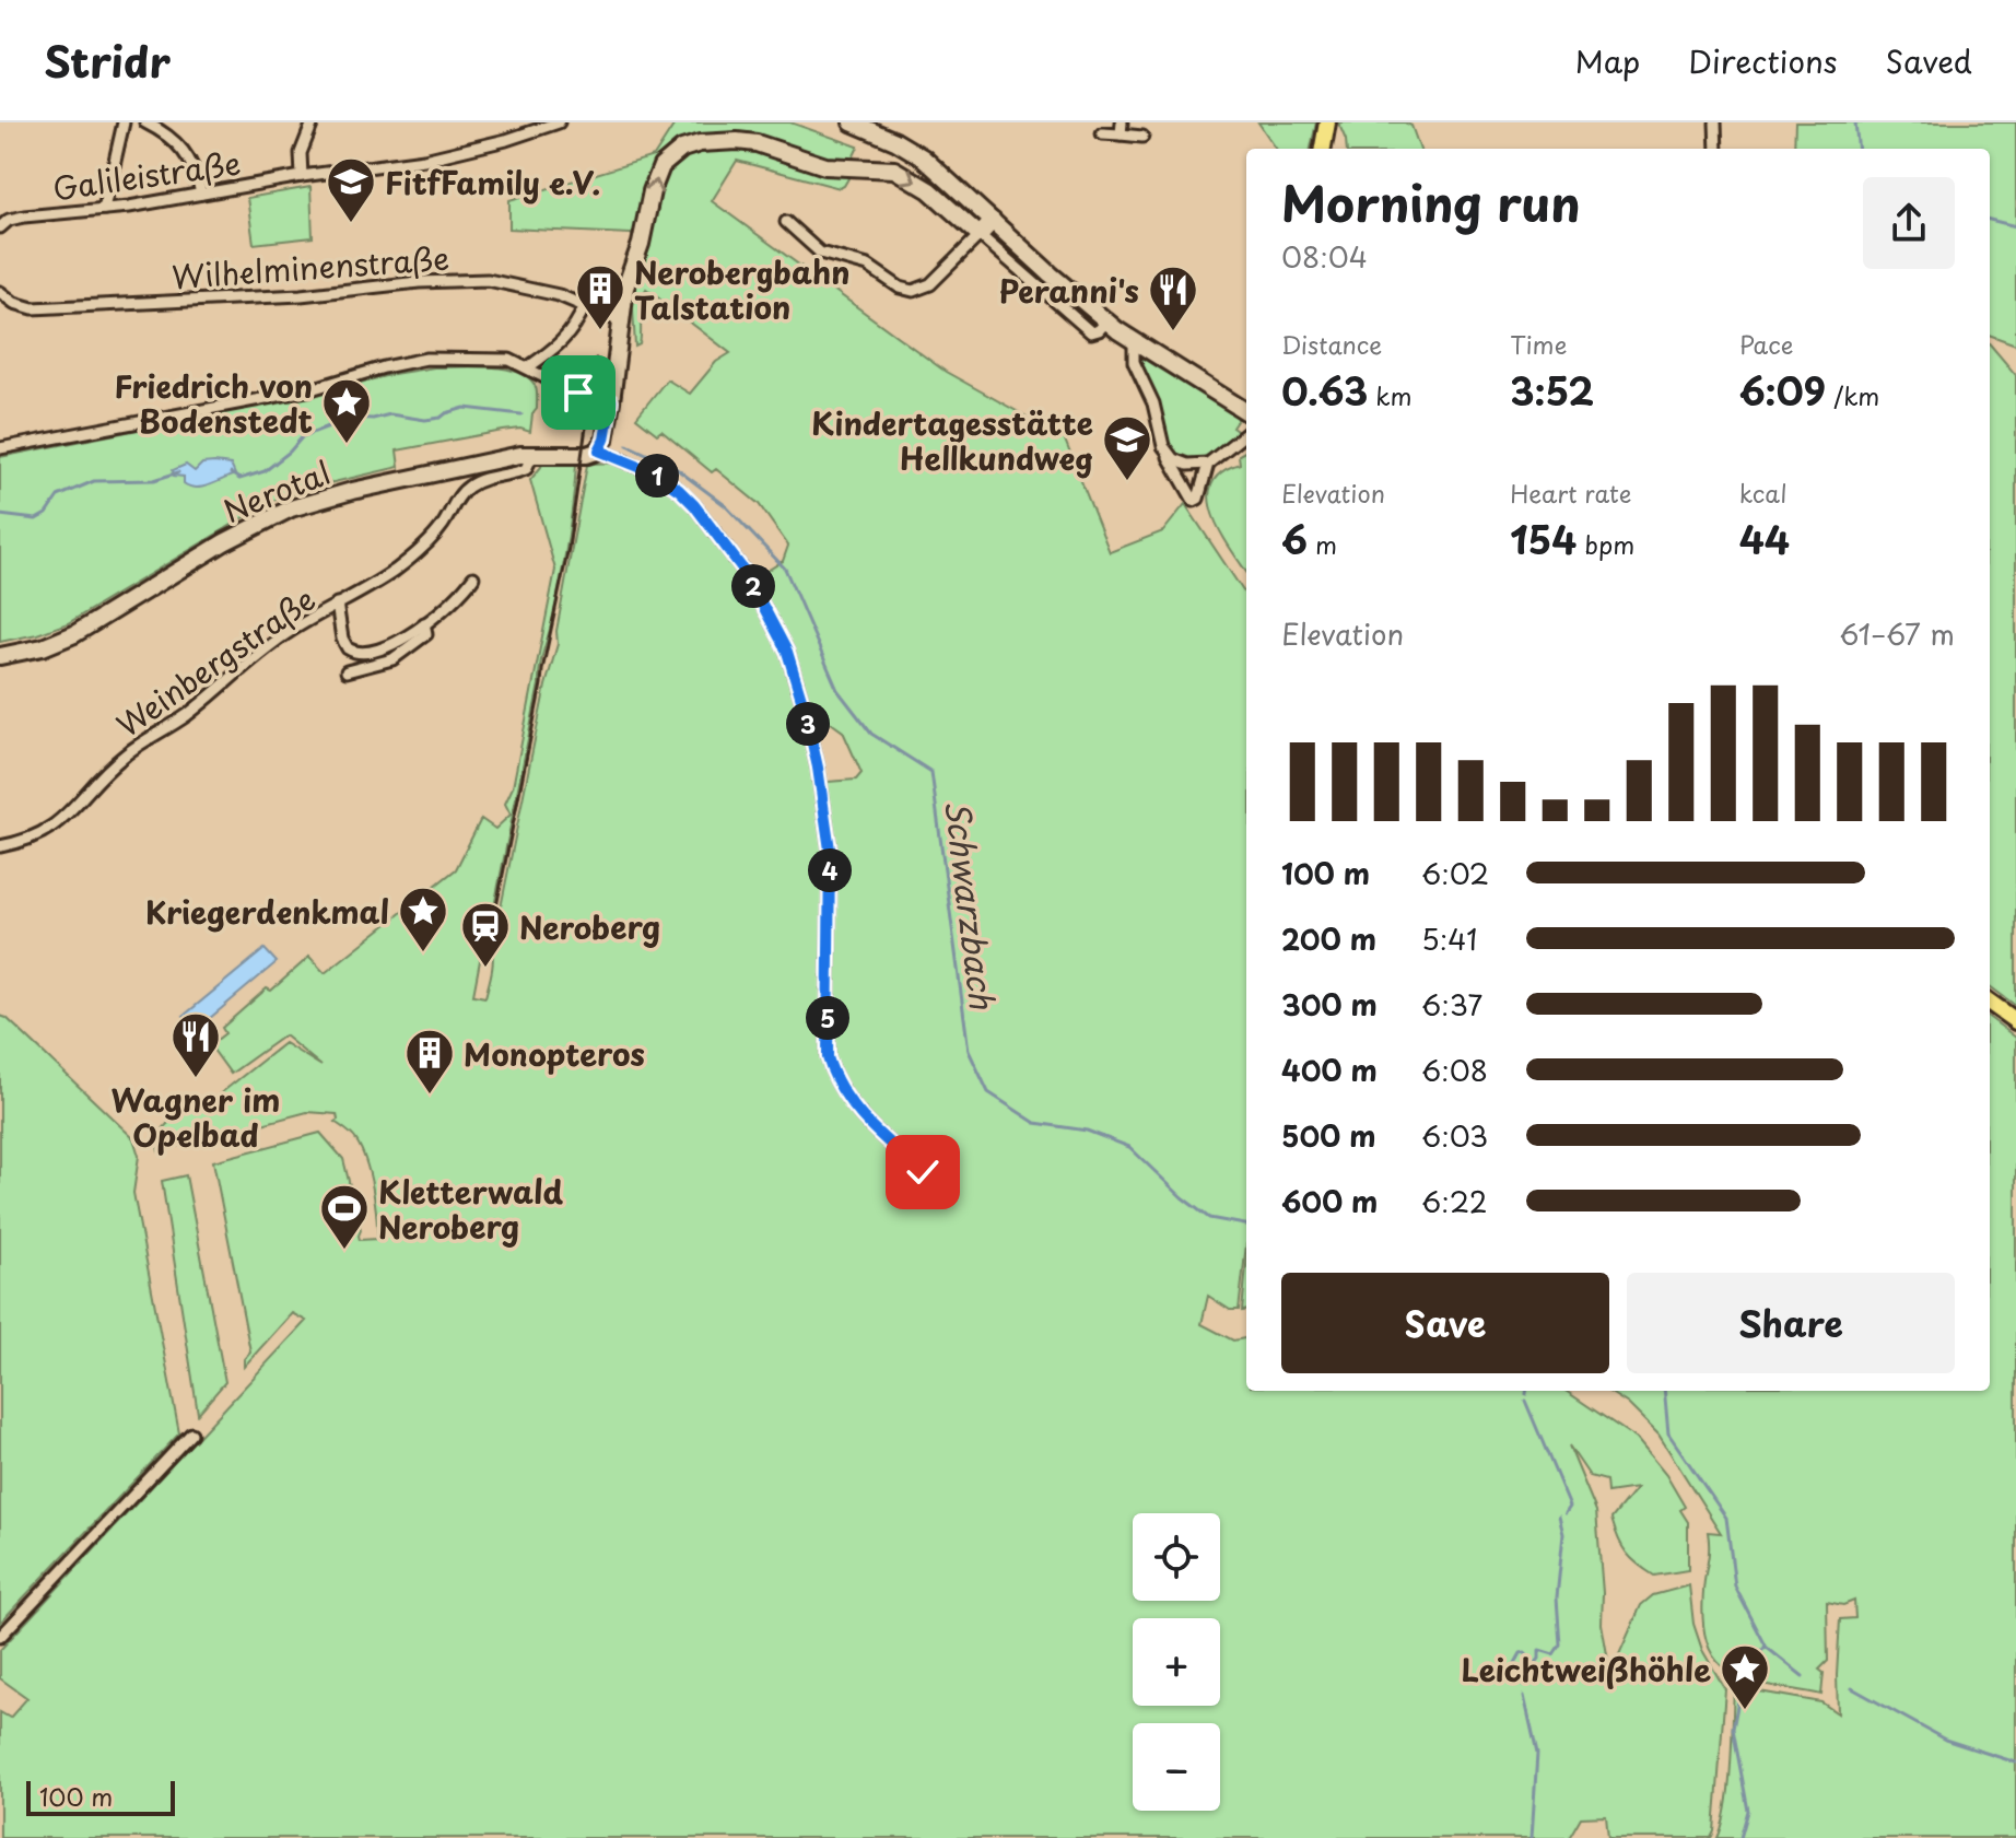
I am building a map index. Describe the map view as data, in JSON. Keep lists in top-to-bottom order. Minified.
{"streets":{"street":["Galileistraße","Wilhelminenstraße","Nerotal","Weinbergstraße"]},"crossings":[["Nerotal","Weinbergstraße"]],"water":["Schwarzbach"],"places":{"school or university":["FitfFamily e.V.","Kindertagesstätte Hellkundweg"],"building":["Nerobergbahn Talstation","Monopteros"],"restaurant":["Peranni's","Wagner im Opelbad"],"place":["Friedrich von Bodenstedt","Kriegerdenkmal","Leichtweißhöhle"],"station":["Neroberg"],"sports":["Kletterwald Neroberg"]},"scale_bar":"100 m","page":{"header":"Stridr","nav":["Map","Directions","Saved"],"heading":["Morning run","08:04"],"stats":[["Distance","0.63 km"],["Time","3:52"],["Pace","6:09 /km"],["Elevation","6 m"],["Heart rate","154 bpm"],["kcal","44"]],"pins":["1","2","3","4","5"],"chart":["Elevation","61–67 m"],"list":[{"name":"100 m","note":"6:02"},{"name":"200 m","note":"5:41"},{"name":"300 m","note":"6:37"},{"name":"400 m","note":"6:08"},{"name":"500 m","note":"6:03"},{"name":"600 m","note":"6:22"}],"buttons":["Save","Share"],"map_buttons":["+","−"],"scale":"100 m"}}
